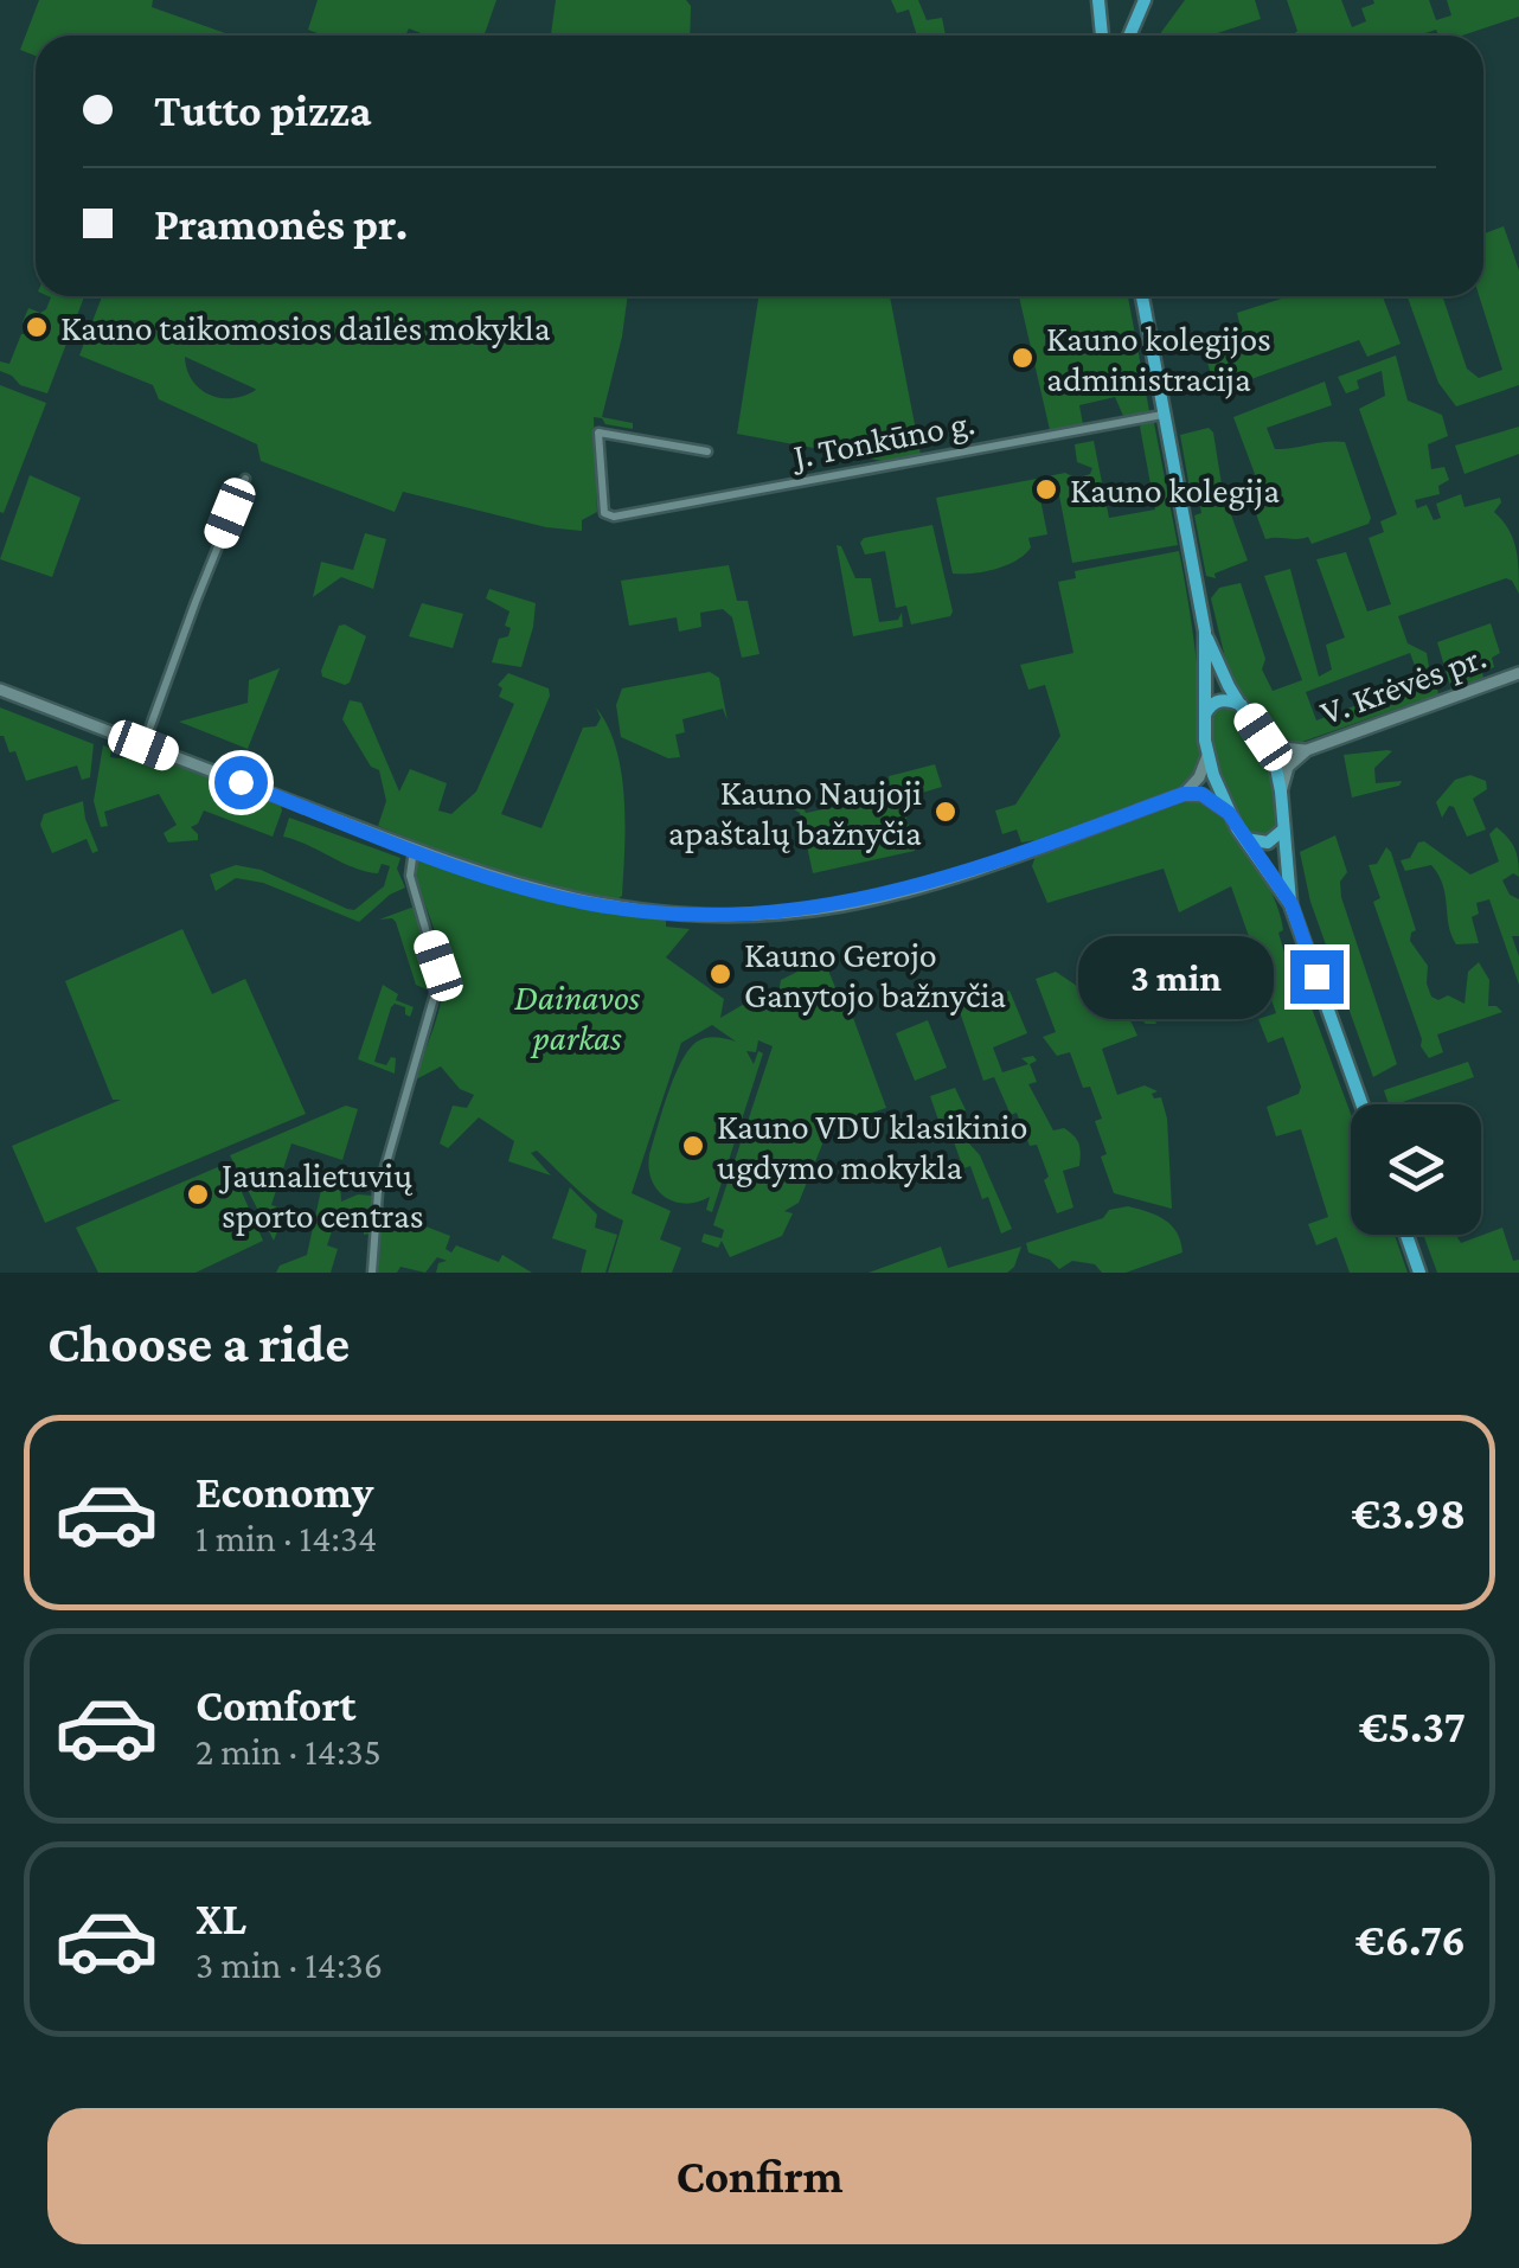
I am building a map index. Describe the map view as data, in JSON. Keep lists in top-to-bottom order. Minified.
{"streets":{"main road":["V. Krėvės pr."],"street":["J. Tonkūno g."]},"parks":["Dainavos parkas"],"places":["Kauno taikomosios dailės mokykla","Kauno kolegijos administracija","Kauno kolegija","Kauno Naujoji apaštalų bažnyčia","Kauno Gerojo Ganytojo bažnyčia","Kauno VDU klasikinio ugdymo mokykla","Jaunalietuvių sporto centras"],"page":{"banner":["Tutto pizza","Pramonės pr."],"bubble":"3 min","heading":"Choose a ride","list":[{"name":"Economy","note":"1 min · 14:34","value":"€3.98"},{"name":"Comfort","note":"2 min · 14:35","value":"€5.37"},{"name":"XL","note":"3 min · 14:36","value":"€6.76"}],"buttons":"Confirm"}}
